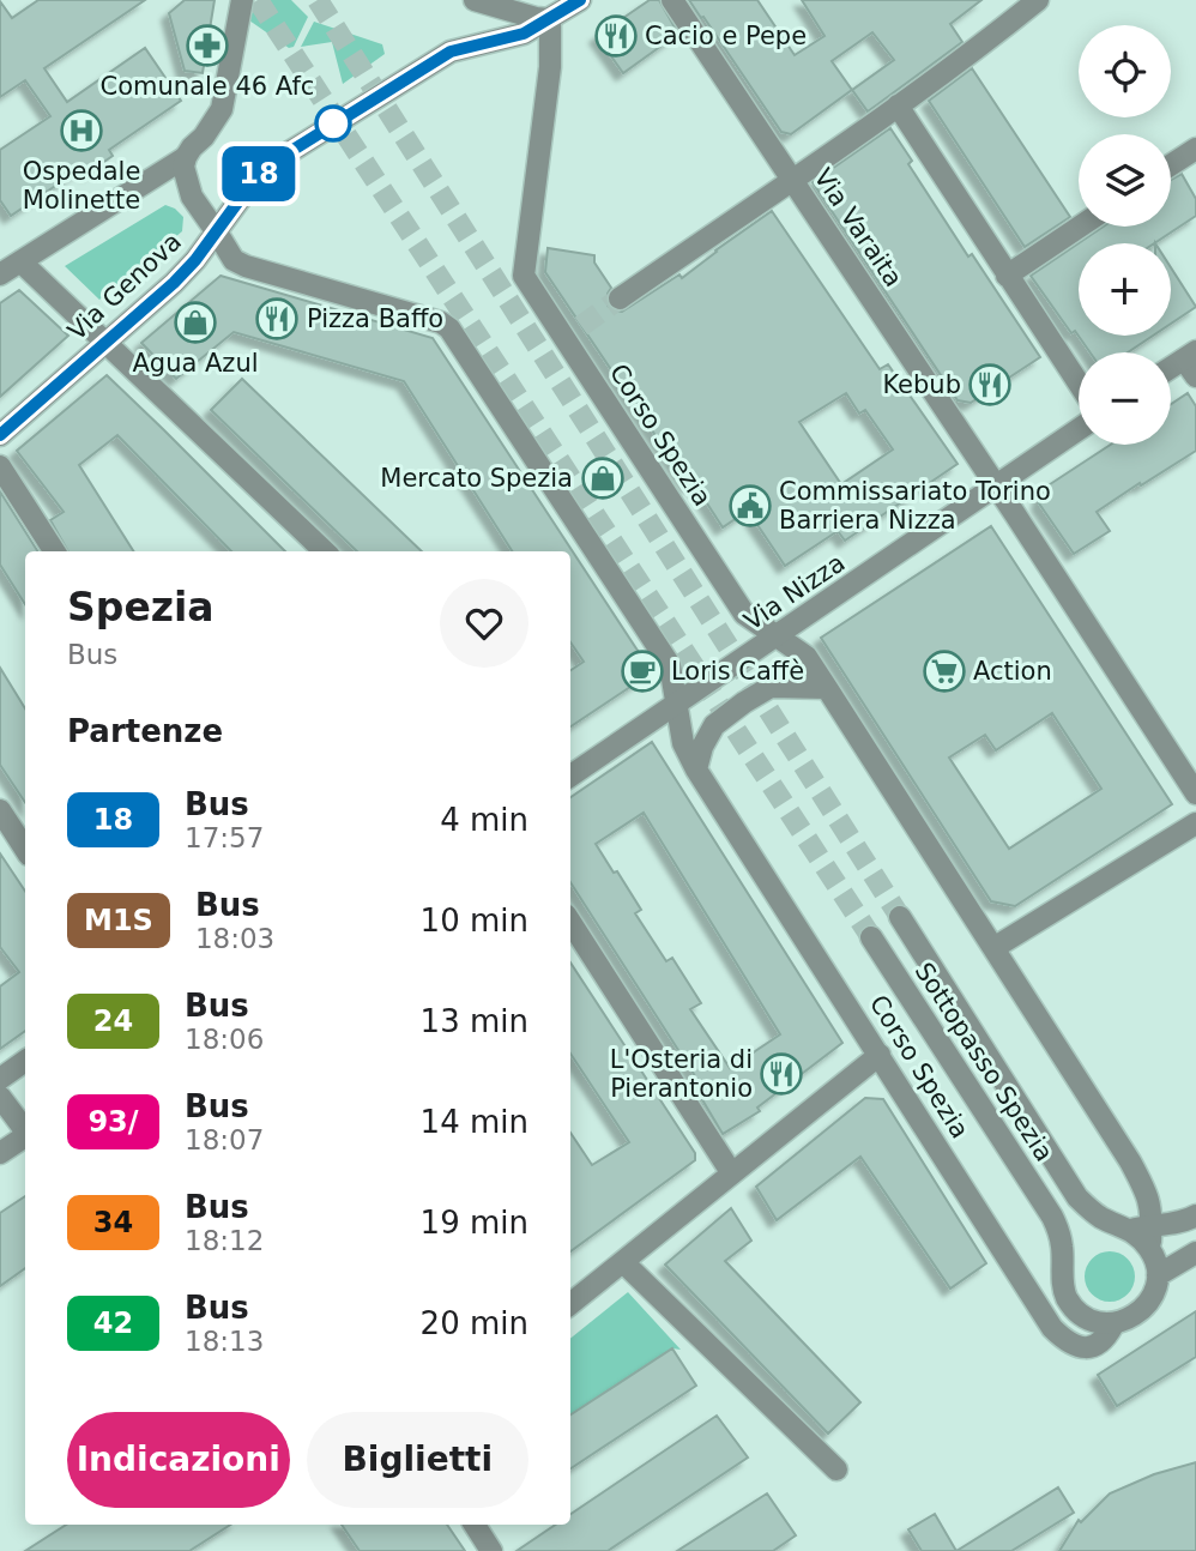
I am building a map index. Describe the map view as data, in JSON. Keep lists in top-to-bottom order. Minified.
{"streets":{"street":["Via Varaita","Via Genova","Corso Spezia","Via Nizza","Sottopasso Spezia"]},"crossings":[["Via Varaita","Via Nizza"],["Via Genova","Corso Spezia"],["Corso Spezia","Via Nizza"],["Corso Spezia","Sottopasso Spezia"]],"places":{"restaurant":["Cacio e Pepe","Pizza Baffo","Kebub","L'Osteria di Pierantonio"],"pharmacy":["Comunale 46 Afc"],"hospital":["Ospedale Molinette"],"shop":["Agua Azul","Mercato Spezia"],"public building":["Commissariato Torino Barriera Nizza"],"cafe":["Loris Caffè"],"supermarket":["Action"]},"lines":["bus line 18"],"page":{"on_map":"18","map_buttons":["+","−"],"heading":[["Spezia","Bus"],"Partenze"],"list":[{"mark":"18","name":"Bus","note":"17:57","value":"4 min"},{"mark":"M1S","name":"Bus","note":"18:03","value":"10 min"},{"mark":"24","name":"Bus","note":"18:06","value":"13 min"},{"mark":"93/","name":"Bus","note":"18:07","value":"14 min"},{"mark":"34","name":"Bus","note":"18:12","value":"19 min"},{"mark":"42","name":"Bus","note":"18:13","value":"20 min"}],"buttons":["Indicazioni","Biglietti"]}}
